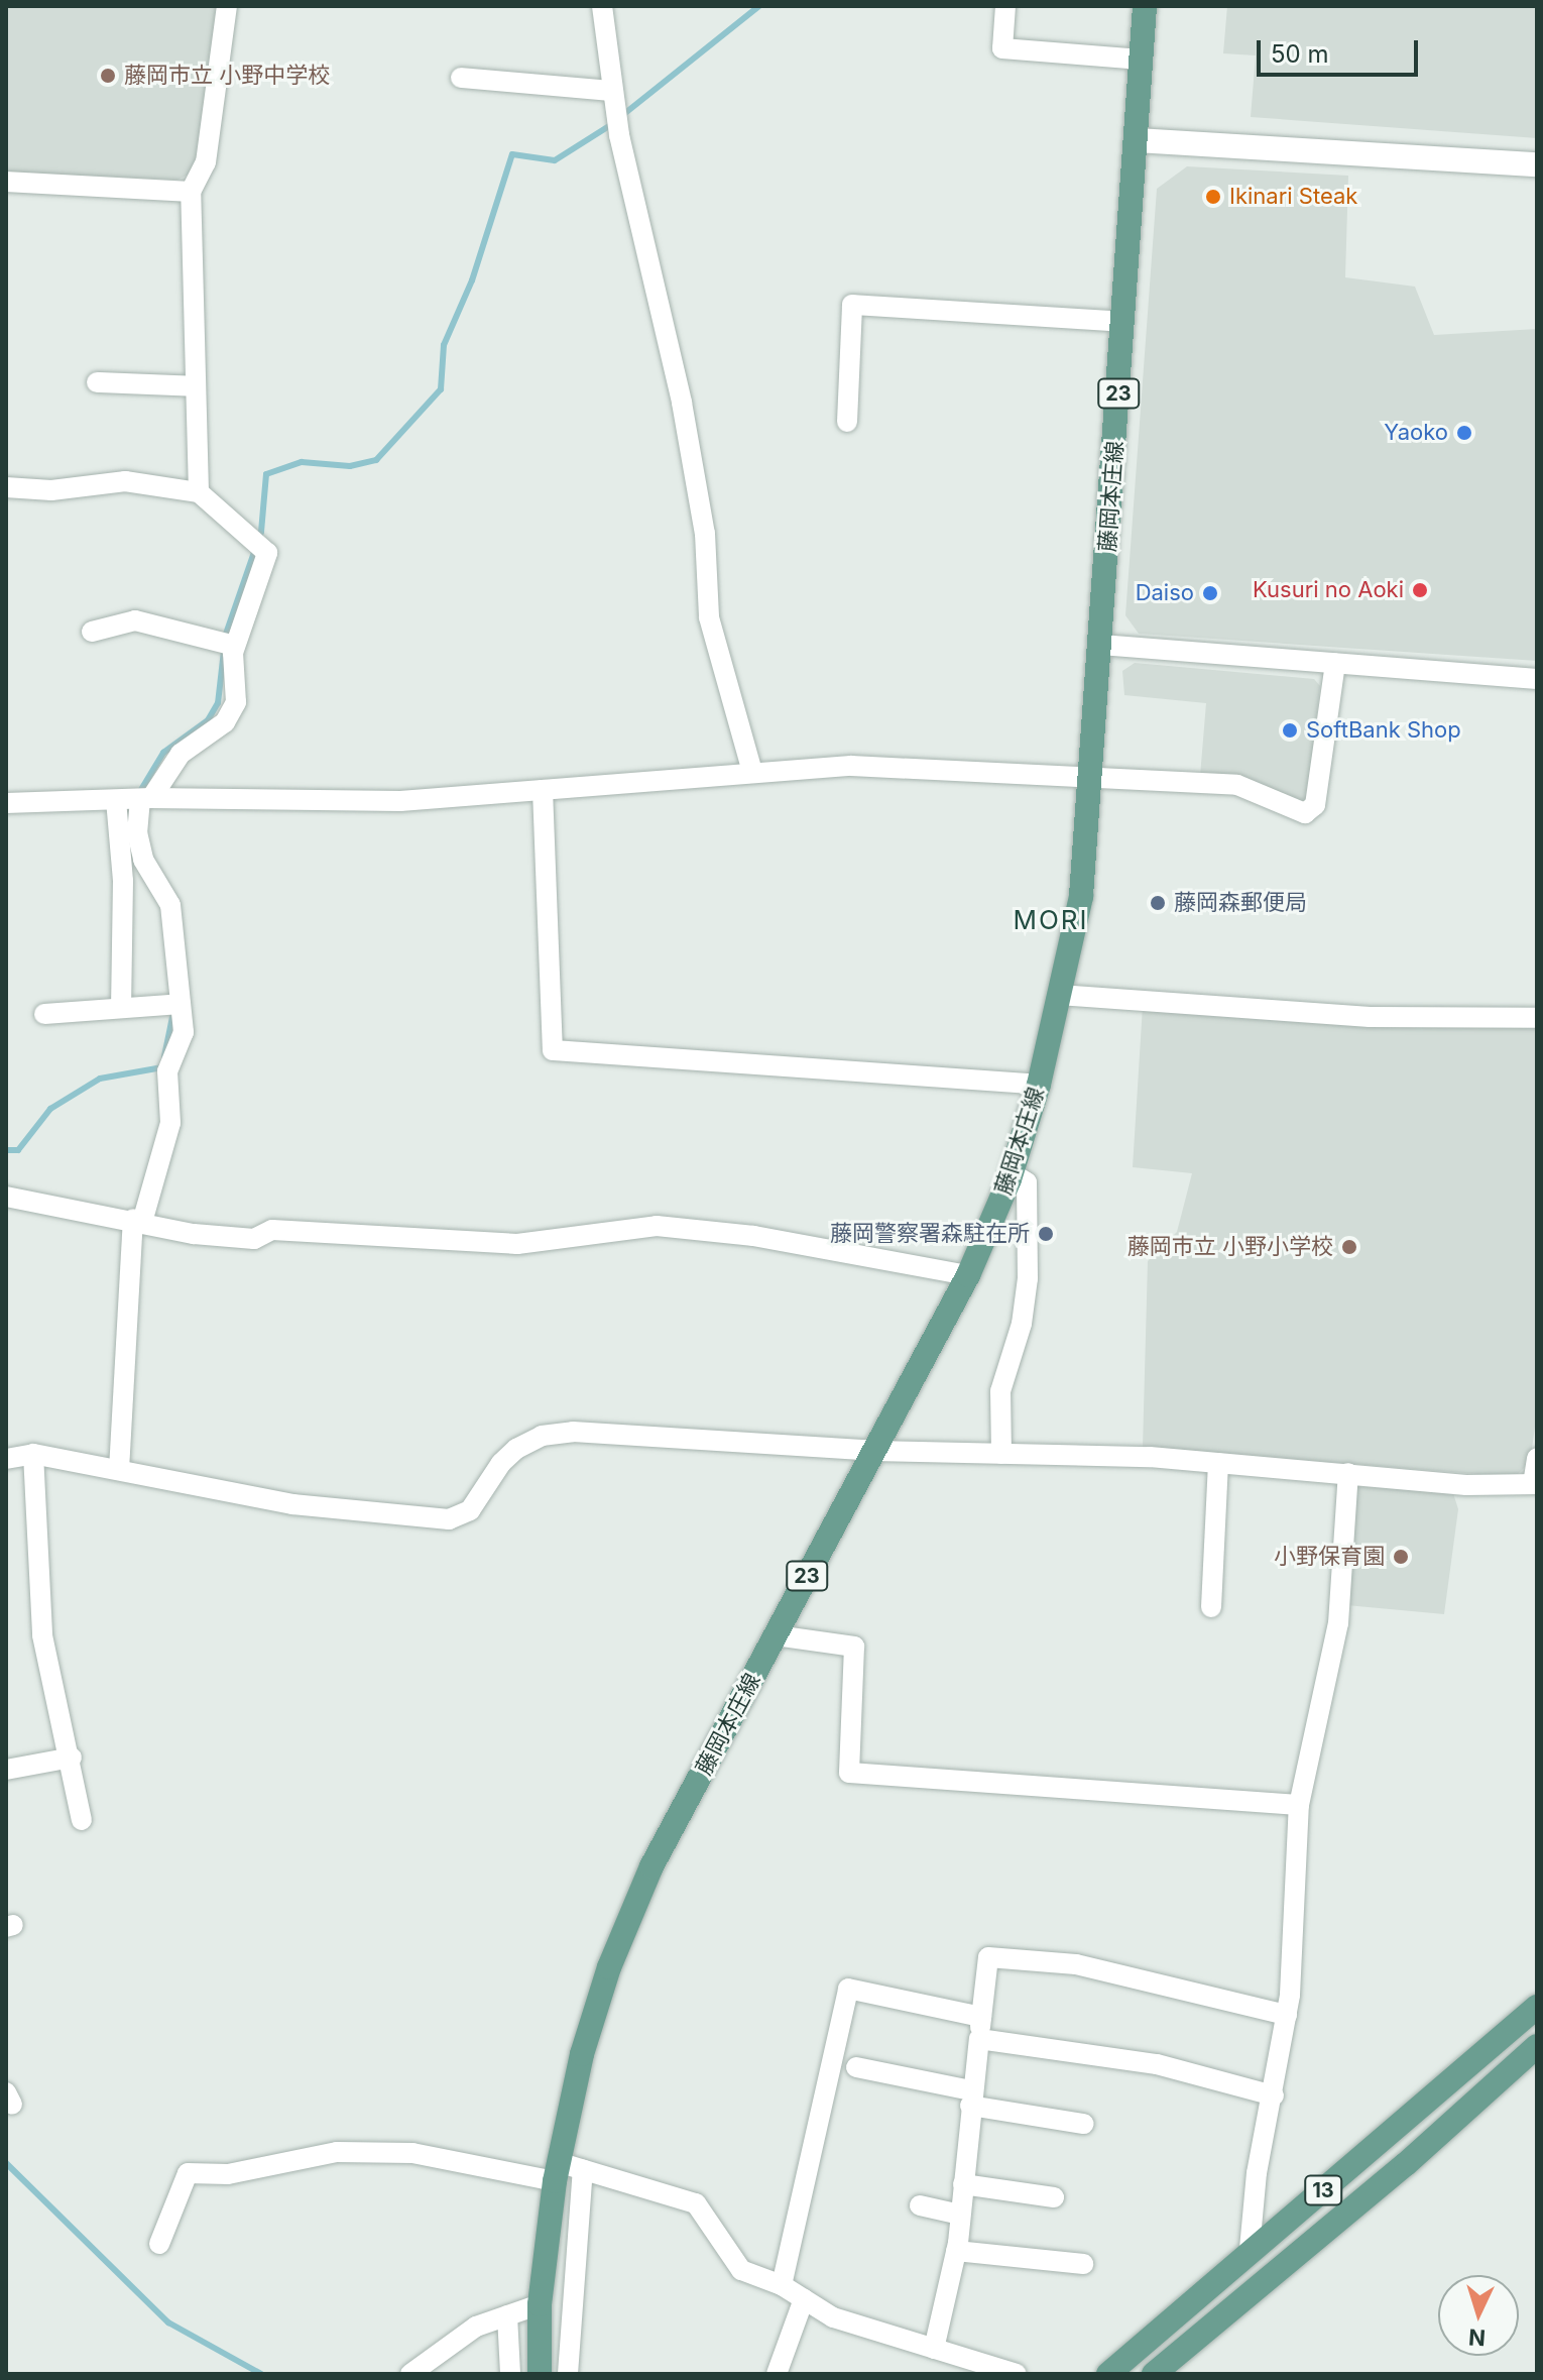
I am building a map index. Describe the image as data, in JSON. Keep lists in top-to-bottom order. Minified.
{"streets":{"main road":["23","藤岡本庄線","13"]},"districts":["MORI"],"places":["藤岡市立 小野中学校","Ikinari Steak","Yaoko","Kusuri no Aoki","Daiso","SoftBank Shop","藤岡森郵便局","藤岡警察署森駐在所","藤岡市立 小野小学校","小野保育園"],"scale_bar":"50 m","north":"bottom"}
